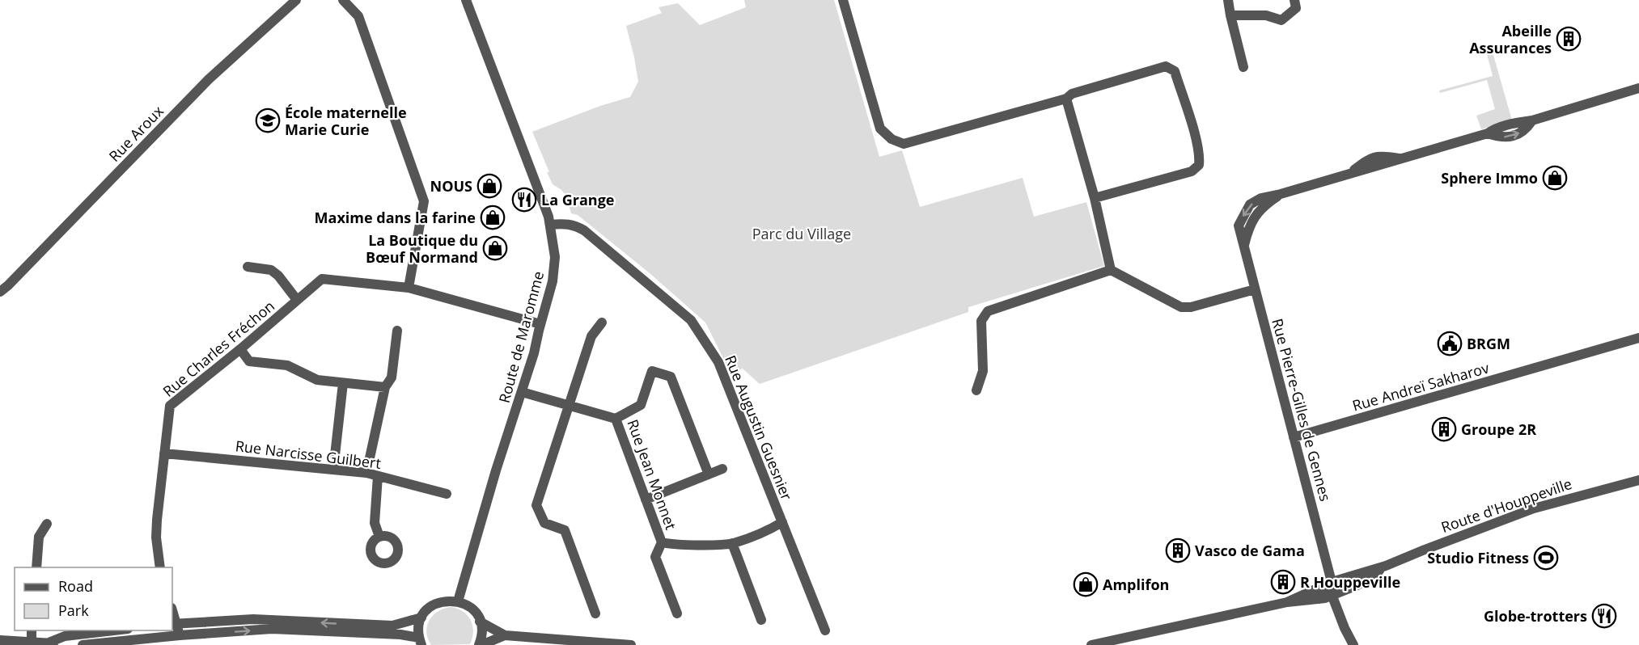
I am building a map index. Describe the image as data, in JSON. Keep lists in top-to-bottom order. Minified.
{"streets":{"street":["Rue Aroux","Route de Maromme","Rue Charles Fréchon","Rue Andreï Sakharov","Rue Pierre-Gilles de Gennes","Rue Augustin Guesnier","Rue Narcisse Guilbert","Rue Jean Monnet","Route d'Houppeville"]},"crossings":[["Route de Maromme","Rue Charles Fréchon"],["Route de Maromme","Rue Augustin Guesnier"],["Route de Maromme","Rue Jean Monnet"],["Rue Charles Fréchon","Rue Narcisse Guilbert"],["Rue Andreï Sakharov","Rue Pierre-Gilles de Gennes"],["Rue Pierre-Gilles de Gennes","Route d'Houppeville"],["Rue Augustin Guesnier","Rue Jean Monnet"]],"parks":["Parc du Village"],"places":{"building":["Abeille Assurances","Groupe 2R","Vasco de Gama","R Houppeville"],"school or university":["École maternelle Marie Curie"],"shop":["Sphere Immo","NOUS","Maxime dans la farine","La Boutique du Bœuf Normand","Amplifon"],"restaurant":["La Grange","Globe-trotters"],"public building":["BRGM"],"sports":["Studio Fitness"]},"legend":["Road","Park"]}
